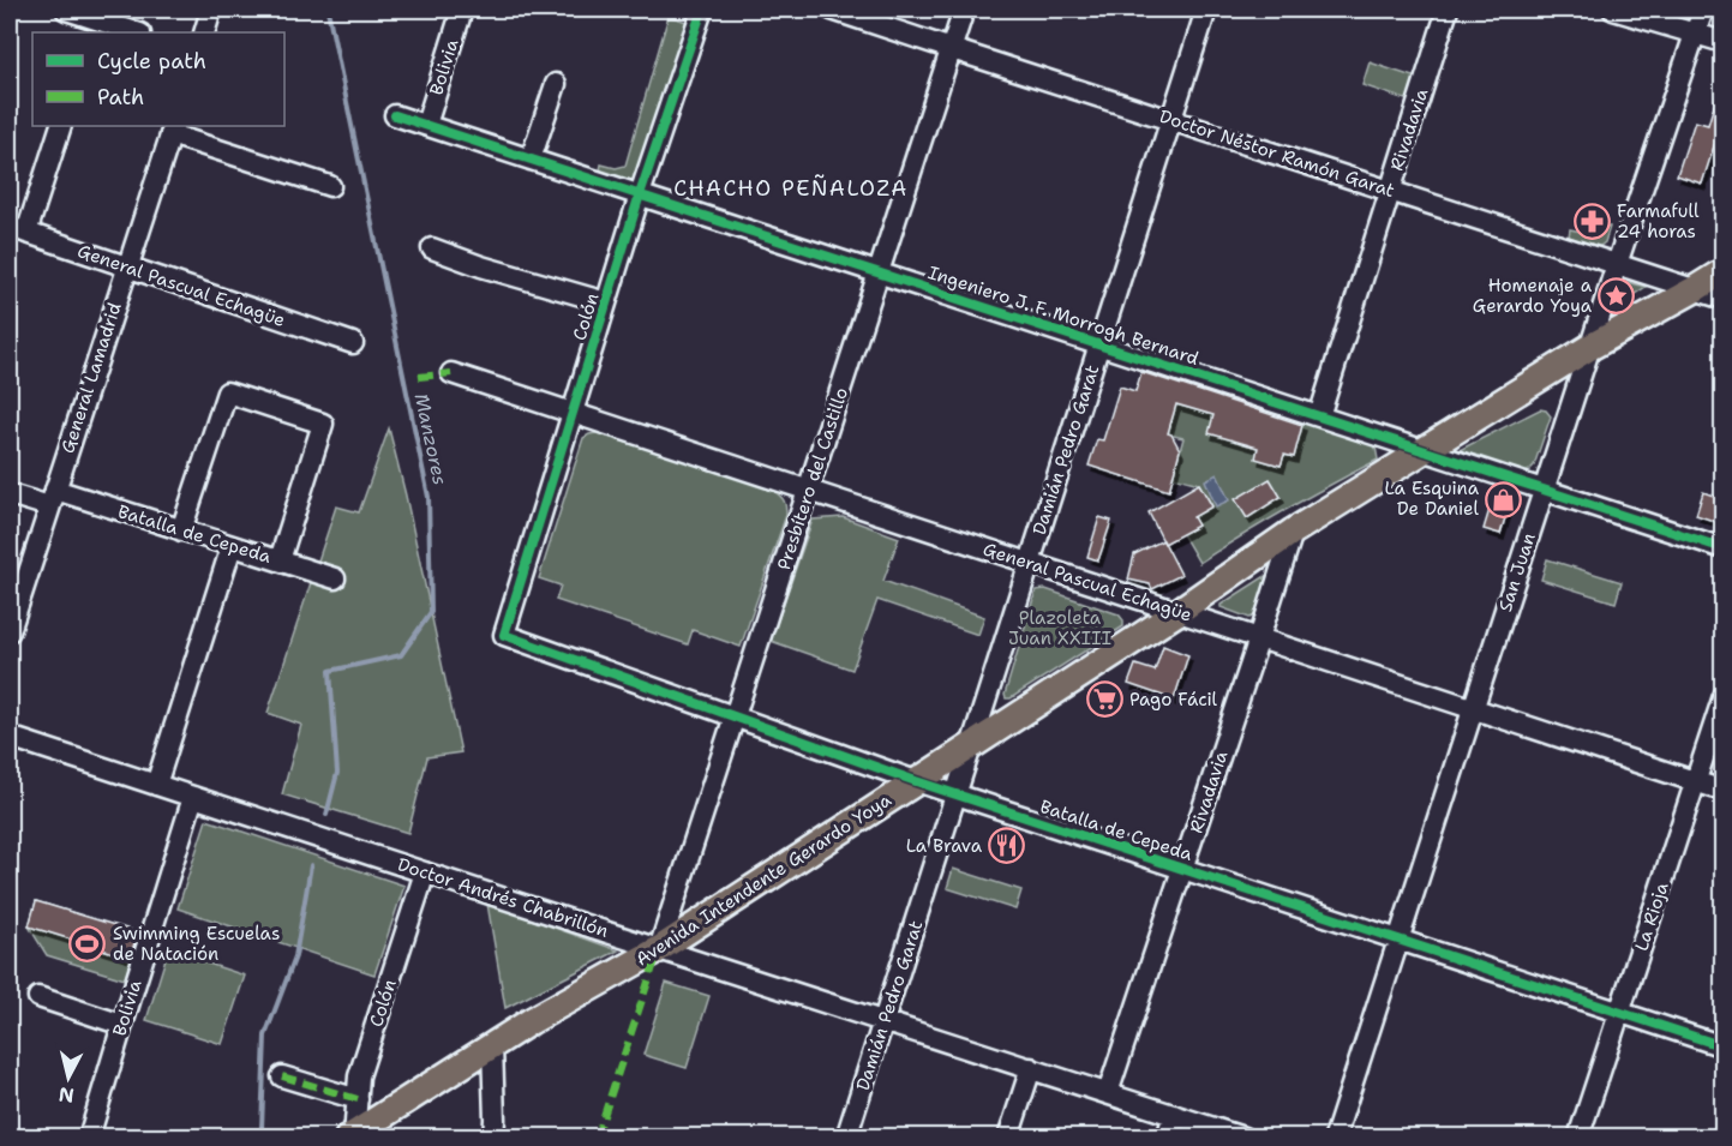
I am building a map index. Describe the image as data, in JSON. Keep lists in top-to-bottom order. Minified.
{"streets":{"main road":["Avenida Intendente Gerardo Yoya"],"street":["Bolivia","Rivadavia","Doctor Néstor Ramón Garat","General Pascual Echagüe","Ingeniero J. F. Morrogh Bernard","Colón","General Lamadrid","Damián Pedro Garat","Presbítero del Castillo","Batalla de Cepeda","San Juan","Doctor Andrés Chabrillón","La Rioja"]},"crossings":[["Bolivia","Ingeniero J. F. Morrogh Bernard"],["Bolivia","Doctor Andrés Chabrillón"],["Rivadavia","Doctor Néstor Ramón Garat"],["Rivadavia","General Pascual Echagüe"],["Rivadavia","Ingeniero J. F. Morrogh Bernard"],["Rivadavia","Batalla de Cepeda"],["Rivadavia","Avenida Intendente Gerardo Yoya"],["Rivadavia","Doctor Andrés Chabrillón"],["Doctor Néstor Ramón Garat","Damián Pedro Garat"],["Doctor Néstor Ramón Garat","Presbítero del Castillo"],["Doctor Néstor Ramón Garat","San Juan"],["Doctor Néstor Ramón Garat","Avenida Intendente Gerardo Yoya"],["General Pascual Echagüe","Colón"],["General Pascual Echagüe","General Lamadrid"],["General Pascual Echagüe","Damián Pedro Garat"],["General Pascual Echagüe","Presbítero del Castillo"],["General Pascual Echagüe","San Juan"],["General Pascual Echagüe","Avenida Intendente Gerardo Yoya"],["General Pascual Echagüe","La Rioja"],["Ingeniero J. F. Morrogh Bernard","Colón"],["Ingeniero J. F. Morrogh Bernard","Damián Pedro Garat"],["Ingeniero J. F. Morrogh Bernard","Presbítero del Castillo"],["Ingeniero J. F. Morrogh Bernard","San Juan"],["Ingeniero J. F. Morrogh Bernard","Avenida Intendente Gerardo Yoya"],["Colón","Batalla de Cepeda"],["Colón","Avenida Intendente Gerardo Yoya"],["Colón","Doctor Andrés Chabrillón"],["General Lamadrid","Batalla de Cepeda"],["Damián Pedro Garat","Batalla de Cepeda"],["Damián Pedro Garat","Avenida Intendente Gerardo Yoya"],["Damián Pedro Garat","Doctor Andrés Chabrillón"],["Presbítero del Castillo","Batalla de Cepeda"],["Presbítero del Castillo","Avenida Intendente Gerardo Yoya"],["Presbítero del Castillo","Doctor Andrés Chabrillón"],["Batalla de Cepeda","San Juan"],["Batalla de Cepeda","Avenida Intendente Gerardo Yoya"],["Batalla de Cepeda","La Rioja"],["San Juan","Avenida Intendente Gerardo Yoya"],["Avenida Intendente Gerardo Yoya","Doctor Andrés Chabrillón"]],"districts":["CHACHO PEÑALOZA"],"water":["Manzores"],"parks":["Plazoleta Juan XXIII"],"places":{"pharmacy":["Farmafull 24 horas"],"place":["Homenaje a Gerardo Yoya"],"shop":["La Esquina De Daniel"],"supermarket":["Pago Fácil"],"restaurant":["La Brava"],"sports":["Swimming Escuelas de Natación"]},"legend":["Cycle path","Path"],"north":"bottom"}
